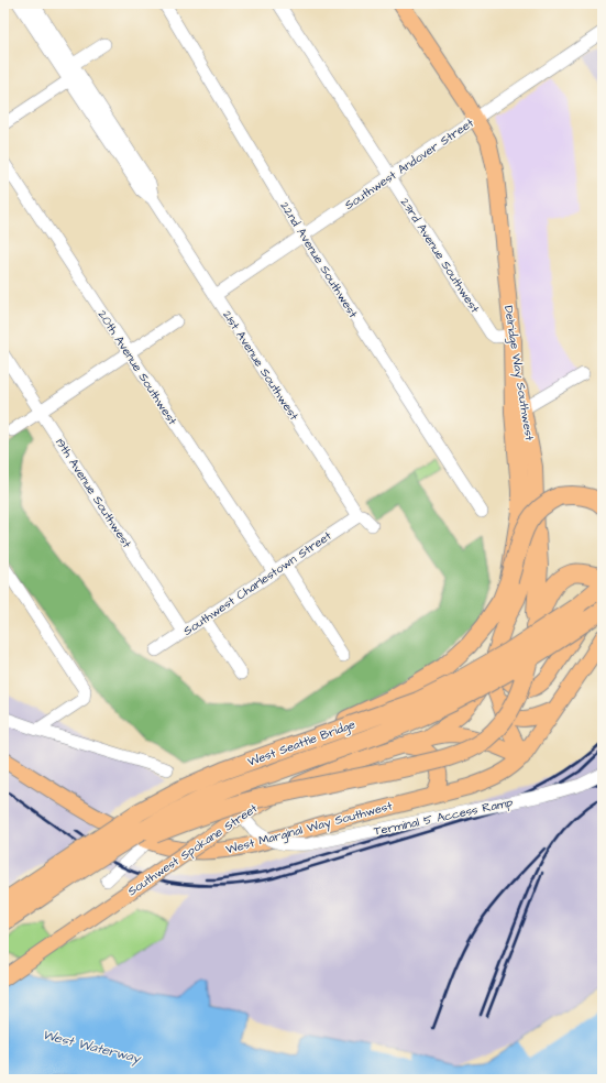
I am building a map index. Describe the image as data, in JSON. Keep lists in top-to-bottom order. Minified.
{"streets":{"highway":["West Seattle Bridge"],"main road":["Delridge Way Southwest","West Marginal Way Southwest","Southwest Spokane Street"],"street":["Southwest Andover Street","23rd Avenue Southwest","22nd Avenue Southwest","21st Avenue Southwest","20th Avenue Southwest","19th Avenue Southwest","Southwest Charlestown Street","Terminal 5 Access Ramp"]},"crossings":[["Southwest Andover Street","23rd Avenue Southwest"],["Southwest Andover Street","22nd Avenue Southwest"],["Southwest Andover Street","21st Avenue Southwest"],["Southwest Andover Street","Delridge Way Southwest"],["23rd Avenue Southwest","Delridge Way Southwest"],["21st Avenue Southwest","Southwest Charlestown Street"],["20th Avenue Southwest","Southwest Charlestown Street"],["Delridge Way Southwest","West Marginal Way Southwest"],["Delridge Way Southwest","Southwest Spokane Street"],["19th Avenue Southwest","Southwest Charlestown Street"],["Terminal 5 Access Ramp","Southwest Spokane Street"],["West Marginal Way Southwest","Southwest Spokane Street"]],"water":["West Waterway"]}
